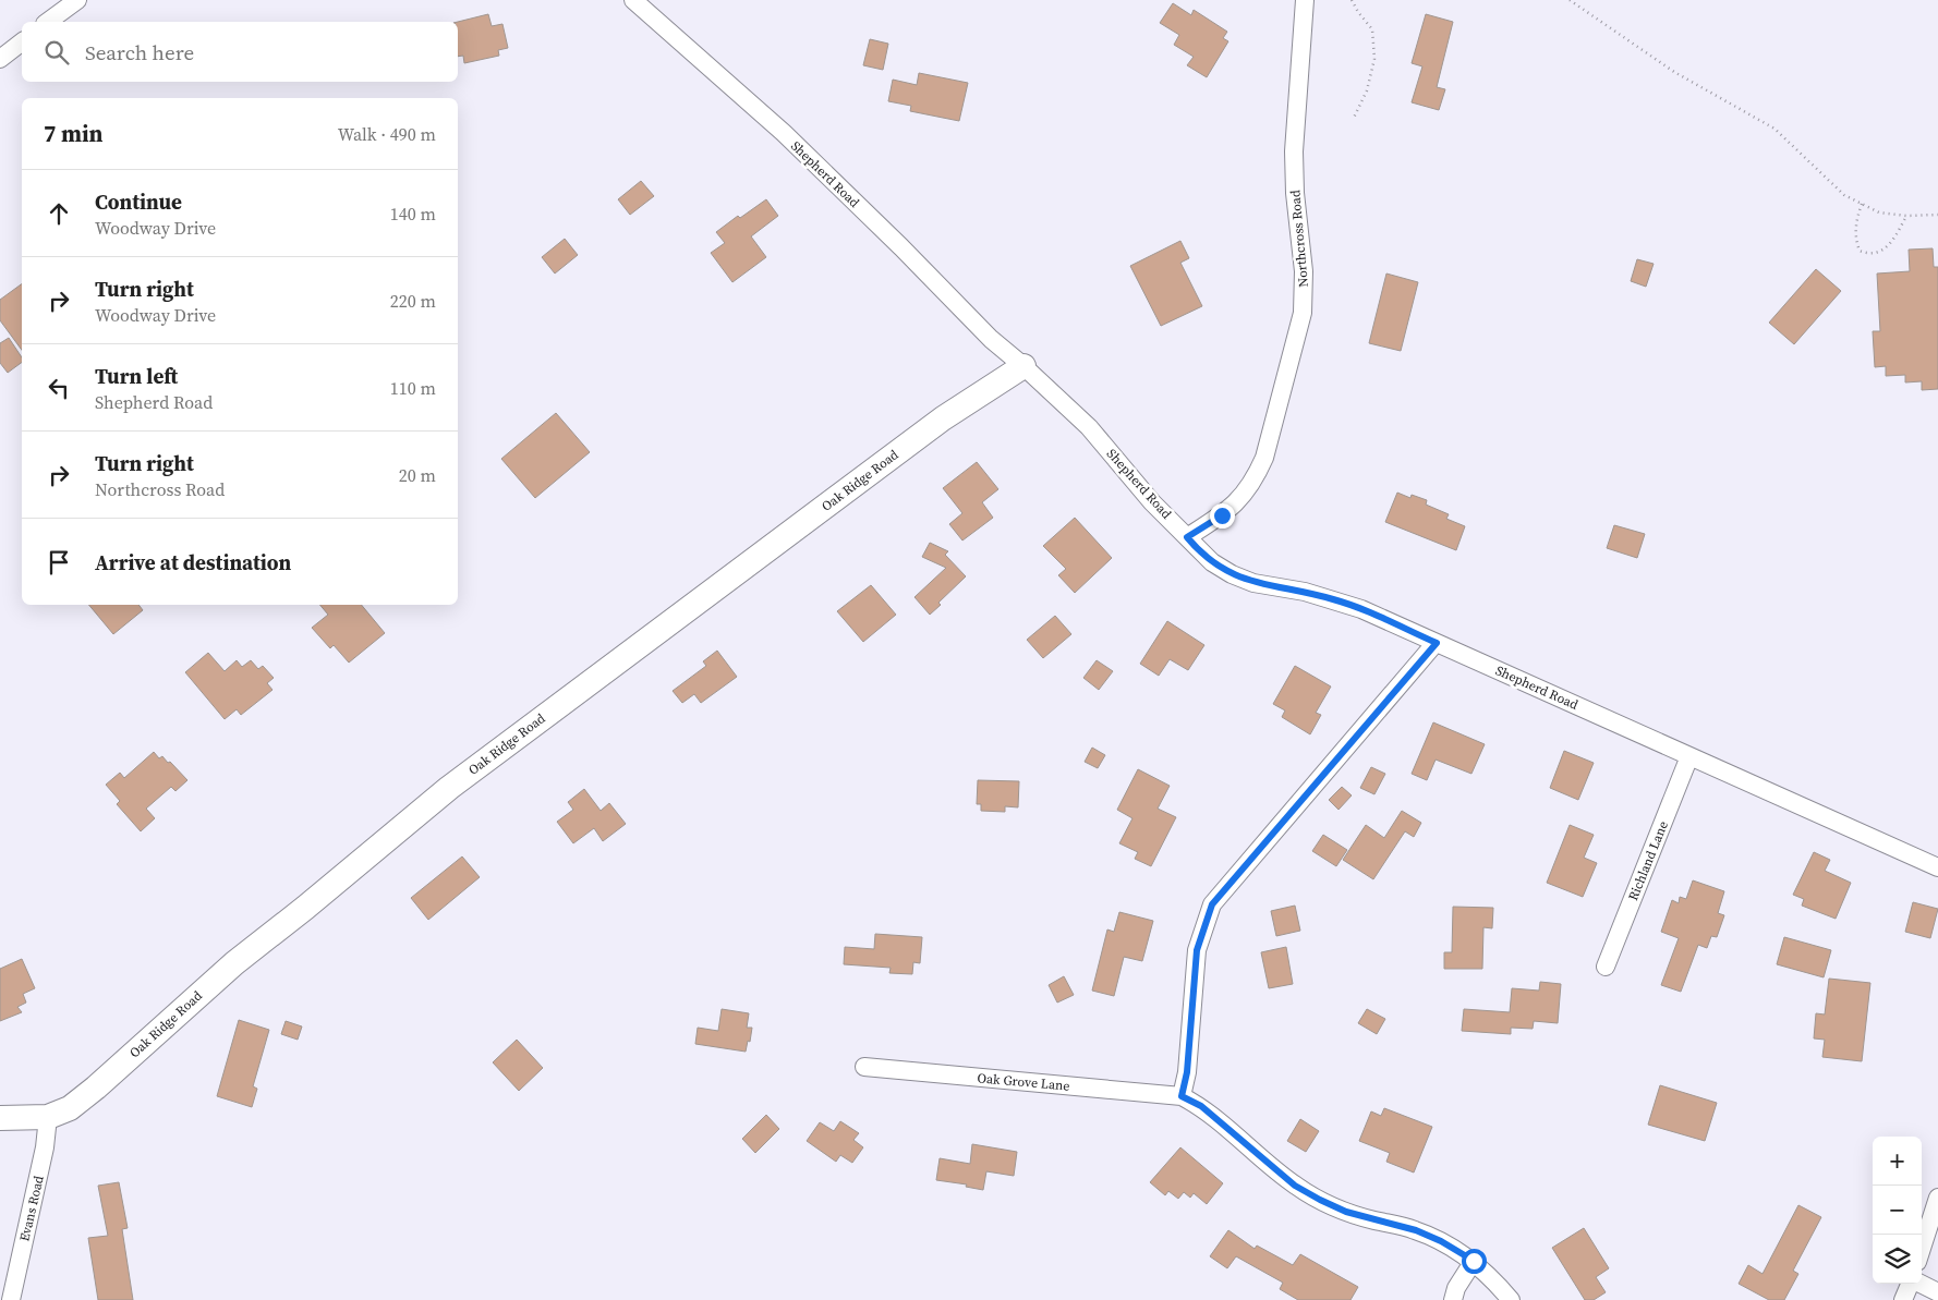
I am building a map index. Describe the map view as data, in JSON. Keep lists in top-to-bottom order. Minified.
{"streets":{"street":["Shepherd Road","Northcross Road","Oak Ridge Road","Richland Lane","Oak Grove Lane","Evans Road"]},"crossings":[["Shepherd Road","Northcross Road"],["Shepherd Road","Oak Ridge Road"],["Shepherd Road","Richland Lane"],["Oak Ridge Road","Evans Road"]],"page":{"search":"Search here","heading":["7 min","Walk · 490 m"],"list":[["Continue","Woodway Drive","140 m"],["Turn right","Woodway Drive","220 m"],["Turn left","Shepherd Road","110 m"],["Turn right","Northcross Road","20 m"],"Arrive at destination"],"map_buttons":["+","−"]}}
